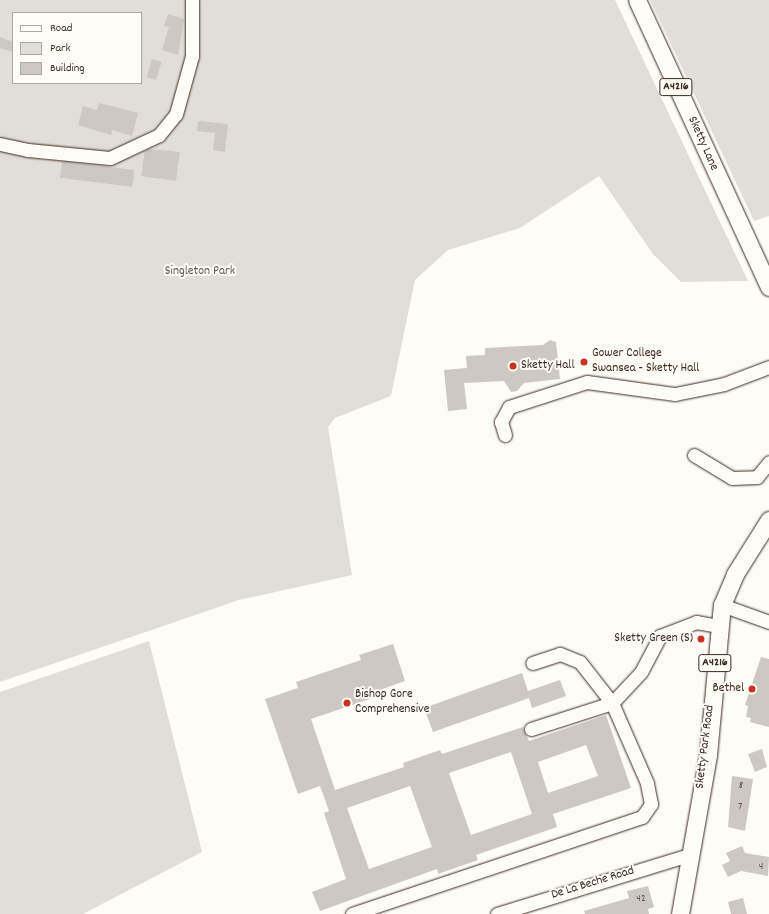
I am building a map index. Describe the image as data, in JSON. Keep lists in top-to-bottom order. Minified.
{"streets":{"main road":["A4216","Sketty Lane","Sketty Park Road"],"street":["De La Beche Road"]},"crossings":[["Sketty Park Road","De La Beche Road"]],"parks":["Singleton Park"],"places":["Gower College Swansea - Sketty Hall","Sketty Hall","Sketty Green (S)","Bethel","Bishop Gore Comprehensive"],"house_numbers":["8","7","4","42"],"legend":["Road","Park","Building"]}
